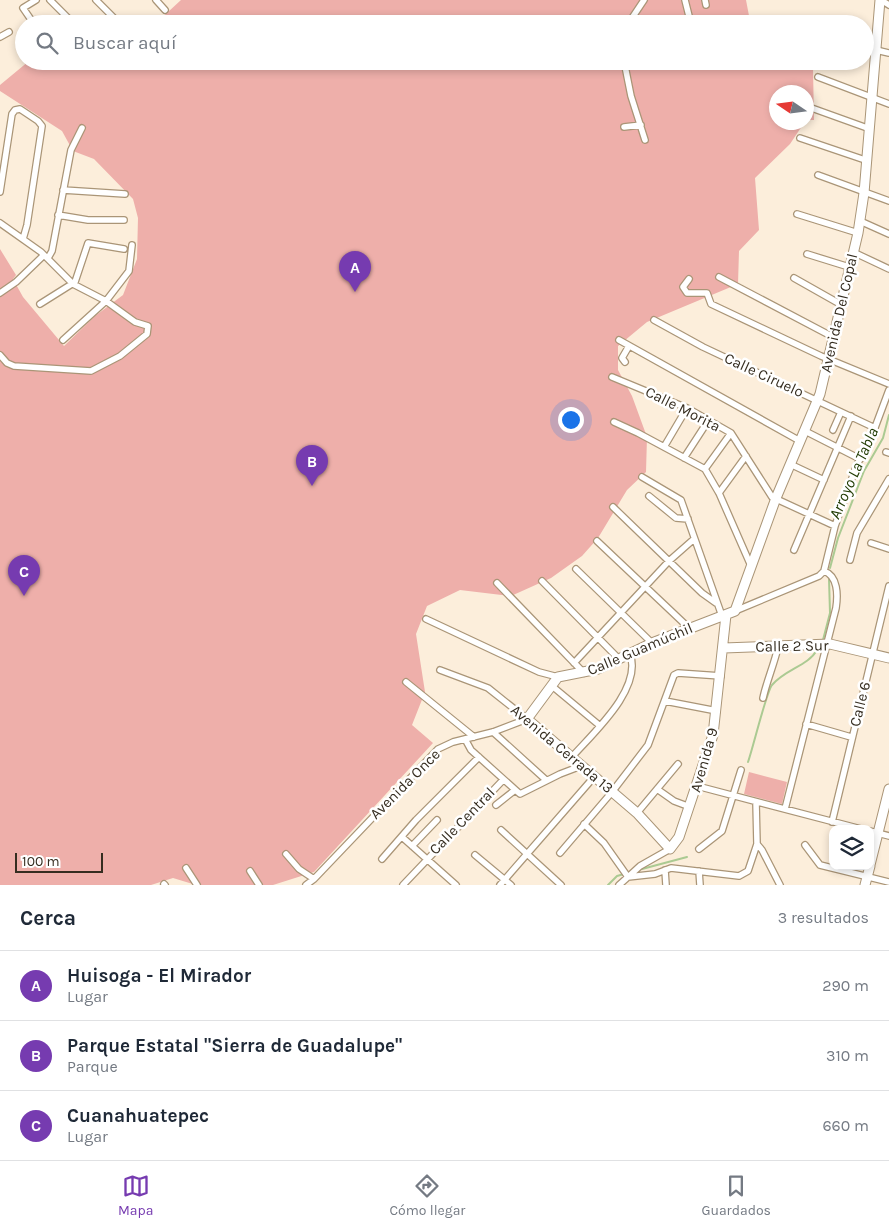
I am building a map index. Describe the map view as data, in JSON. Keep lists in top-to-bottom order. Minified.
{"streets":{"street":["Avenida Del Copal","Calle Ciruelo","Calle Morita","Calle 2 Sur","Calle Guamúchil","Calle 6","Avenida Cerrada 13","Avenida 9","Avenida Once","Calle Central"]},"crossings":[["Avenida Del Copal","Calle Ciruelo"],["Avenida Del Copal","Calle Morita"],["Avenida Del Copal","Calle Guamúchil"],["Avenida Del Copal","Avenida 9"],["Calle 2 Sur","Calle 6"],["Calle 2 Sur","Avenida 9"],["Calle Guamúchil","Avenida 9"],["Avenida Cerrada 13","Avenida 9"],["Avenida Cerrada 13","Avenida Once"],["Avenida Cerrada 13","Calle Central"]],"water":["Arroyo La Tabla"],"scale_bar":"100 m","north":"left","page":{"search":"Buscar aquí","pins":["A","B","C"],"scale":"100 m","heading":["Cerca","3 resultados"],"list":[{"mark":"A","name":"Huisoga - El Mirador","note":"Lugar","value":"290 m"},{"mark":"B","name":"Parque Estatal \"Sierra de Guadalupe\"","note":"Parque","value":"310 m"},{"mark":"C","name":"Cuanahuatepec","note":"Lugar","value":"660 m"}],"nav":["Mapa","Cómo llegar","Guardados"]}}
